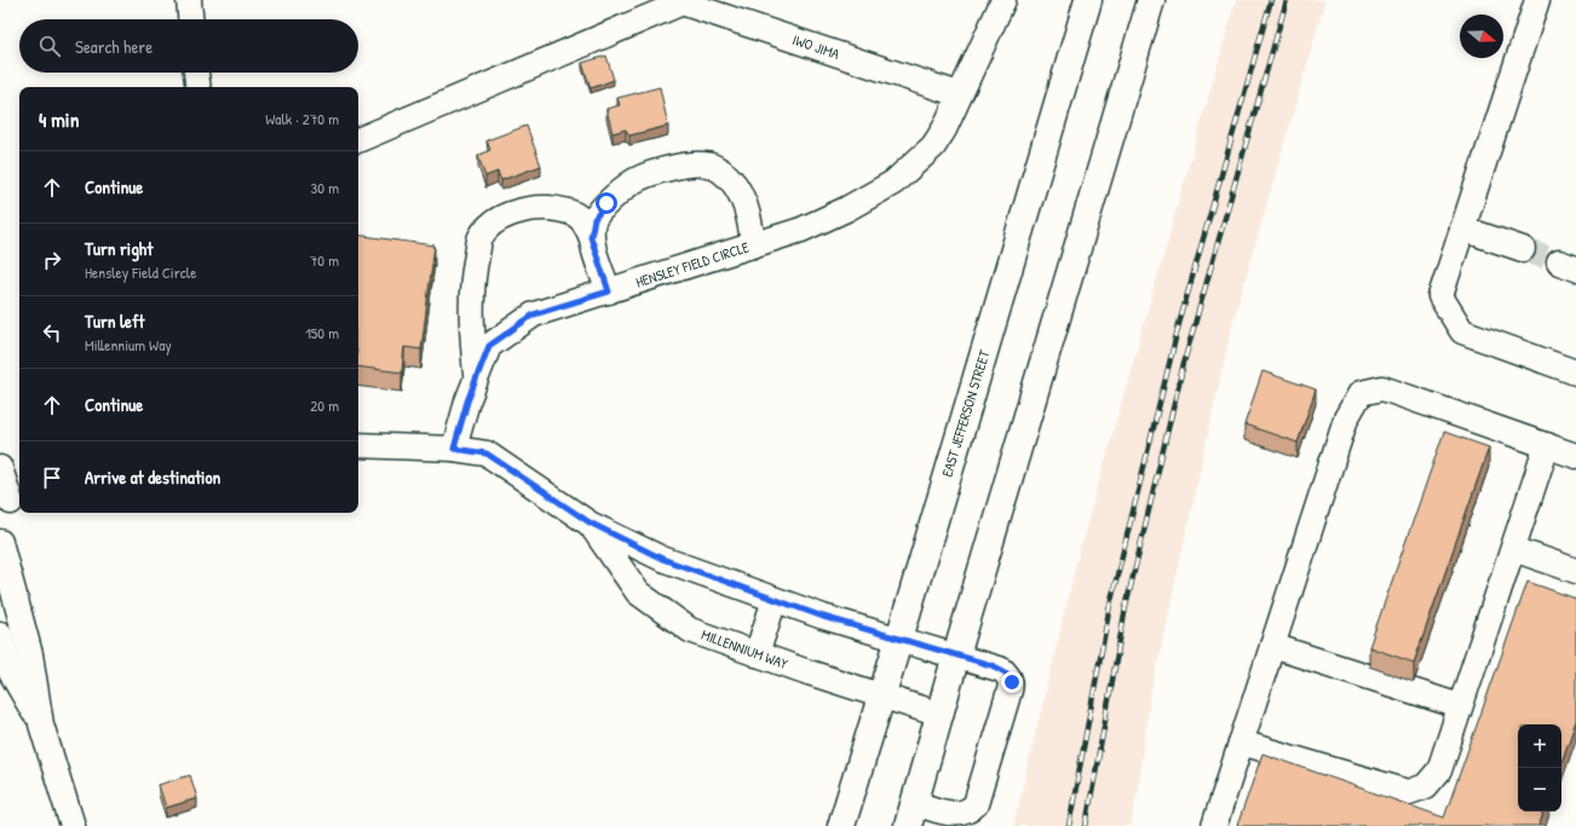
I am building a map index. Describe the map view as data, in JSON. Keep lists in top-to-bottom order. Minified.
{"streets":{"main road":["EAST JEFFERSON STREET"],"street":["IWO JIMA","HENSLEY FIELD CIRCLE","MILLENNIUM WAY"]},"crossings":[["IWO JIMA","HENSLEY FIELD CIRCLE"],["HENSLEY FIELD CIRCLE","MILLENNIUM WAY"],["EAST JEFFERSON STREET","MILLENNIUM WAY"]],"north":"right","page":{"search":"Search here","heading":["4 min","Walk · 270 m"],"list":[["Continue","30 m"],["Turn right","Hensley Field Circle","70 m"],["Turn left","Millennium Way","150 m"],["Continue","20 m"],"Arrive at destination"],"map_buttons":["+","−"]}}
